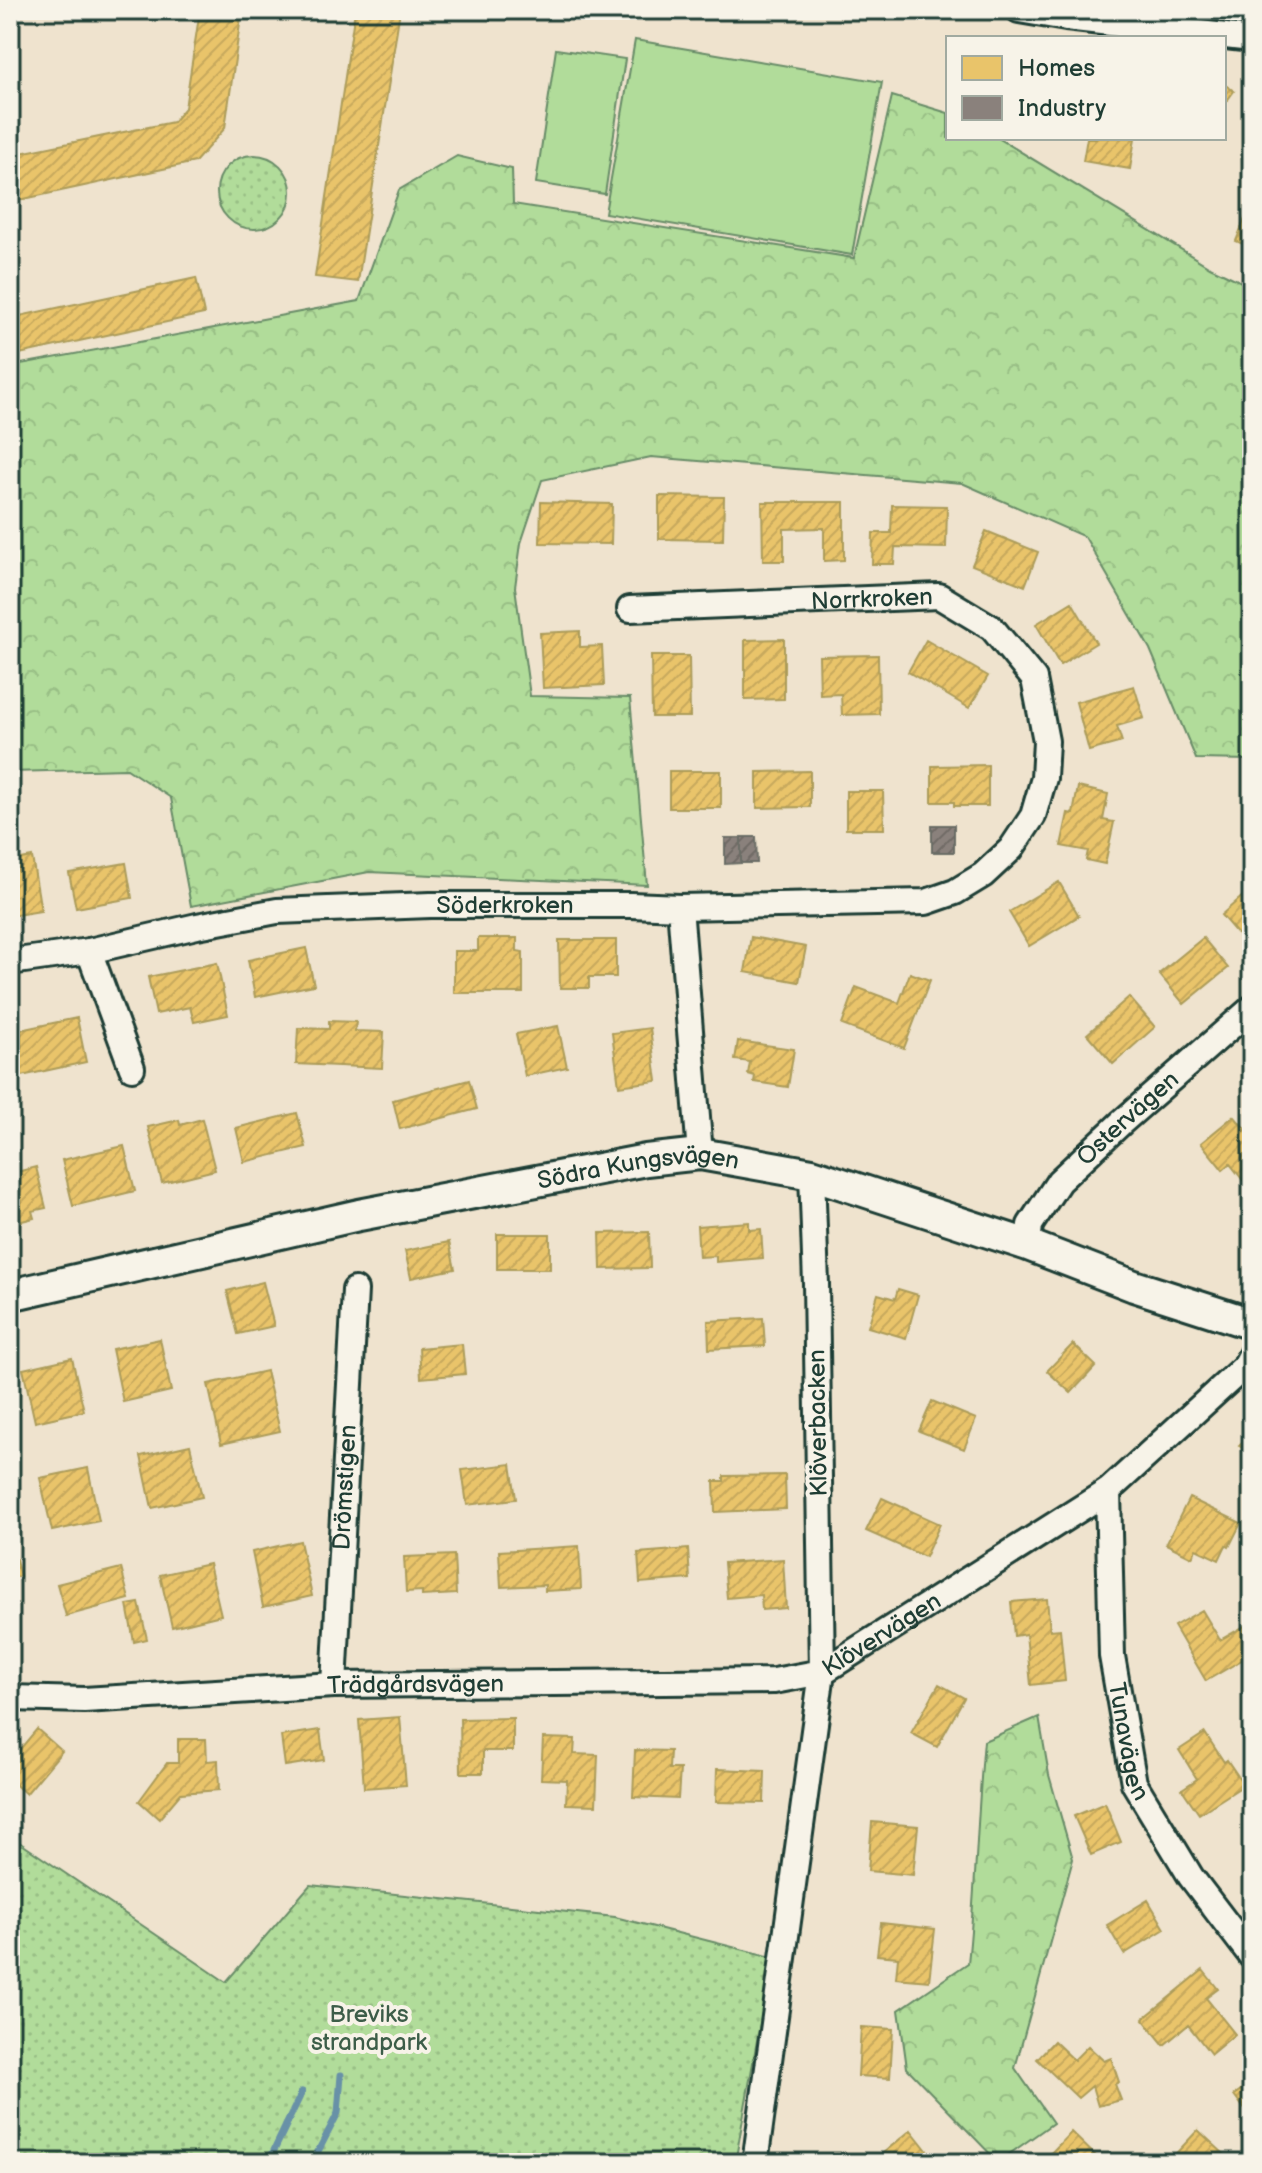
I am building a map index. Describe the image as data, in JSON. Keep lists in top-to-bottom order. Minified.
{"streets":{"street":["Norrkroken","Söderkroken","Östervägen","Södra Kungsvägen","Klöverbacken","Drömstigen","Klövervägen","Trädgårdsvägen","Tunavägen"]},"crossings":[["Norrkroken","Söderkroken"],["Östervägen","Södra Kungsvägen"],["Södra Kungsvägen","Klöverbacken"],["Klöverbacken","Klövervägen"],["Klöverbacken","Trädgårdsvägen"],["Drömstigen","Trädgårdsvägen"],["Klövervägen","Trädgårdsvägen"],["Klövervägen","Tunavägen"]],"parks":["Breviks strandpark"],"legend":["Homes","Industry"]}
